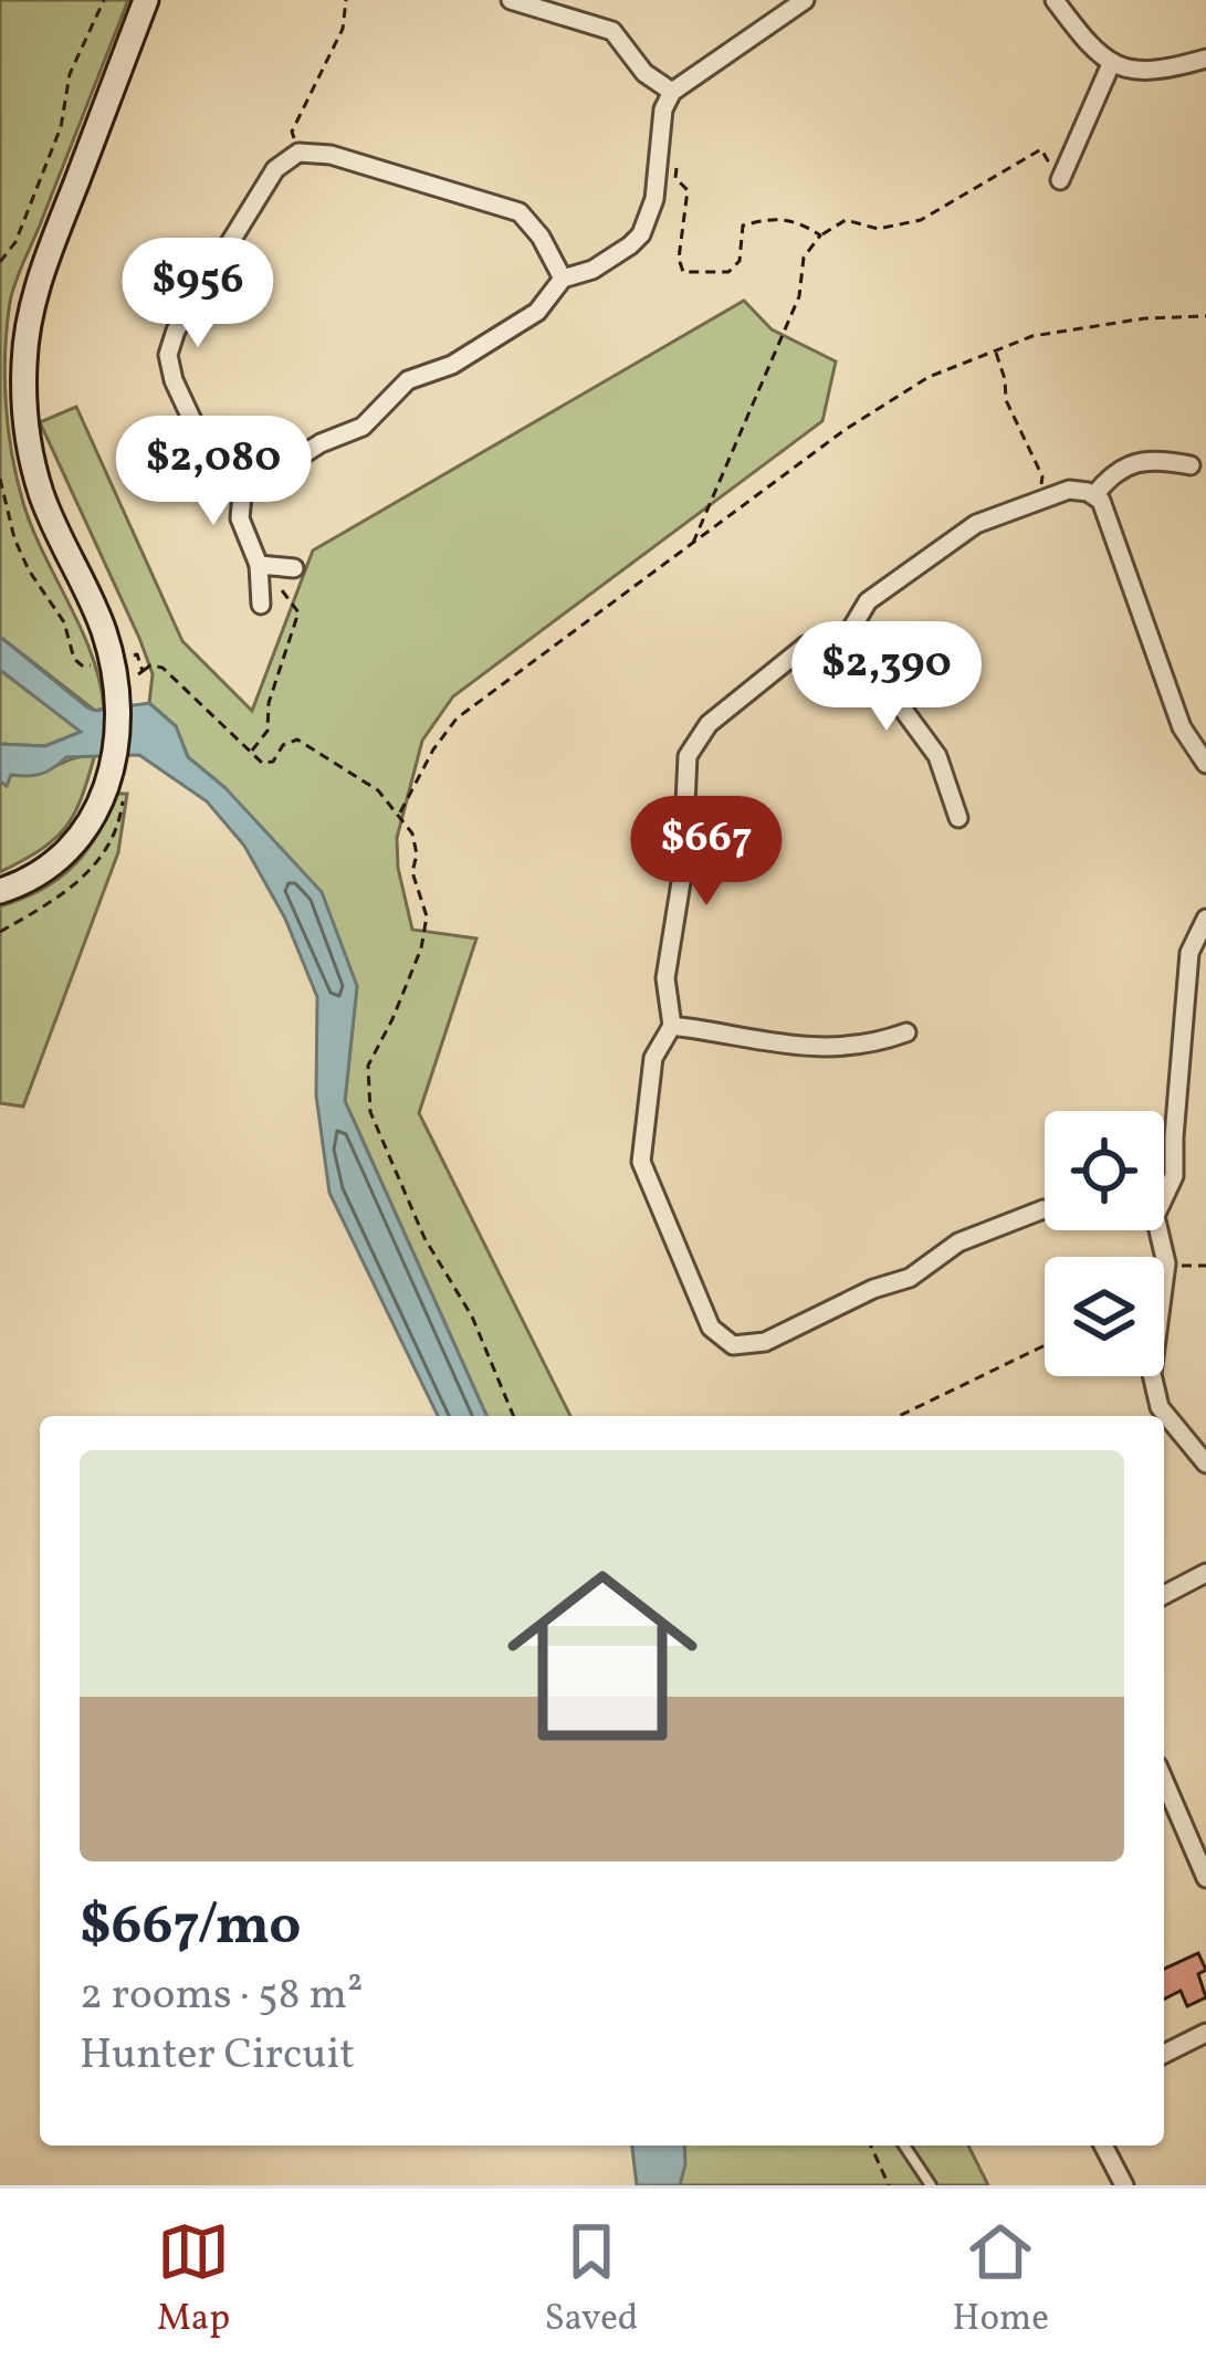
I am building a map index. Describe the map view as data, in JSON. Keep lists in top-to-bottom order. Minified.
{"page":{"price":["$956","$2,080","$2,390","$667"],"list":[{"name":"$667/mo","note":"2 rooms · 58 m² · Hunter Circuit"}],"tabs":["Map","Saved","Home"]}}
